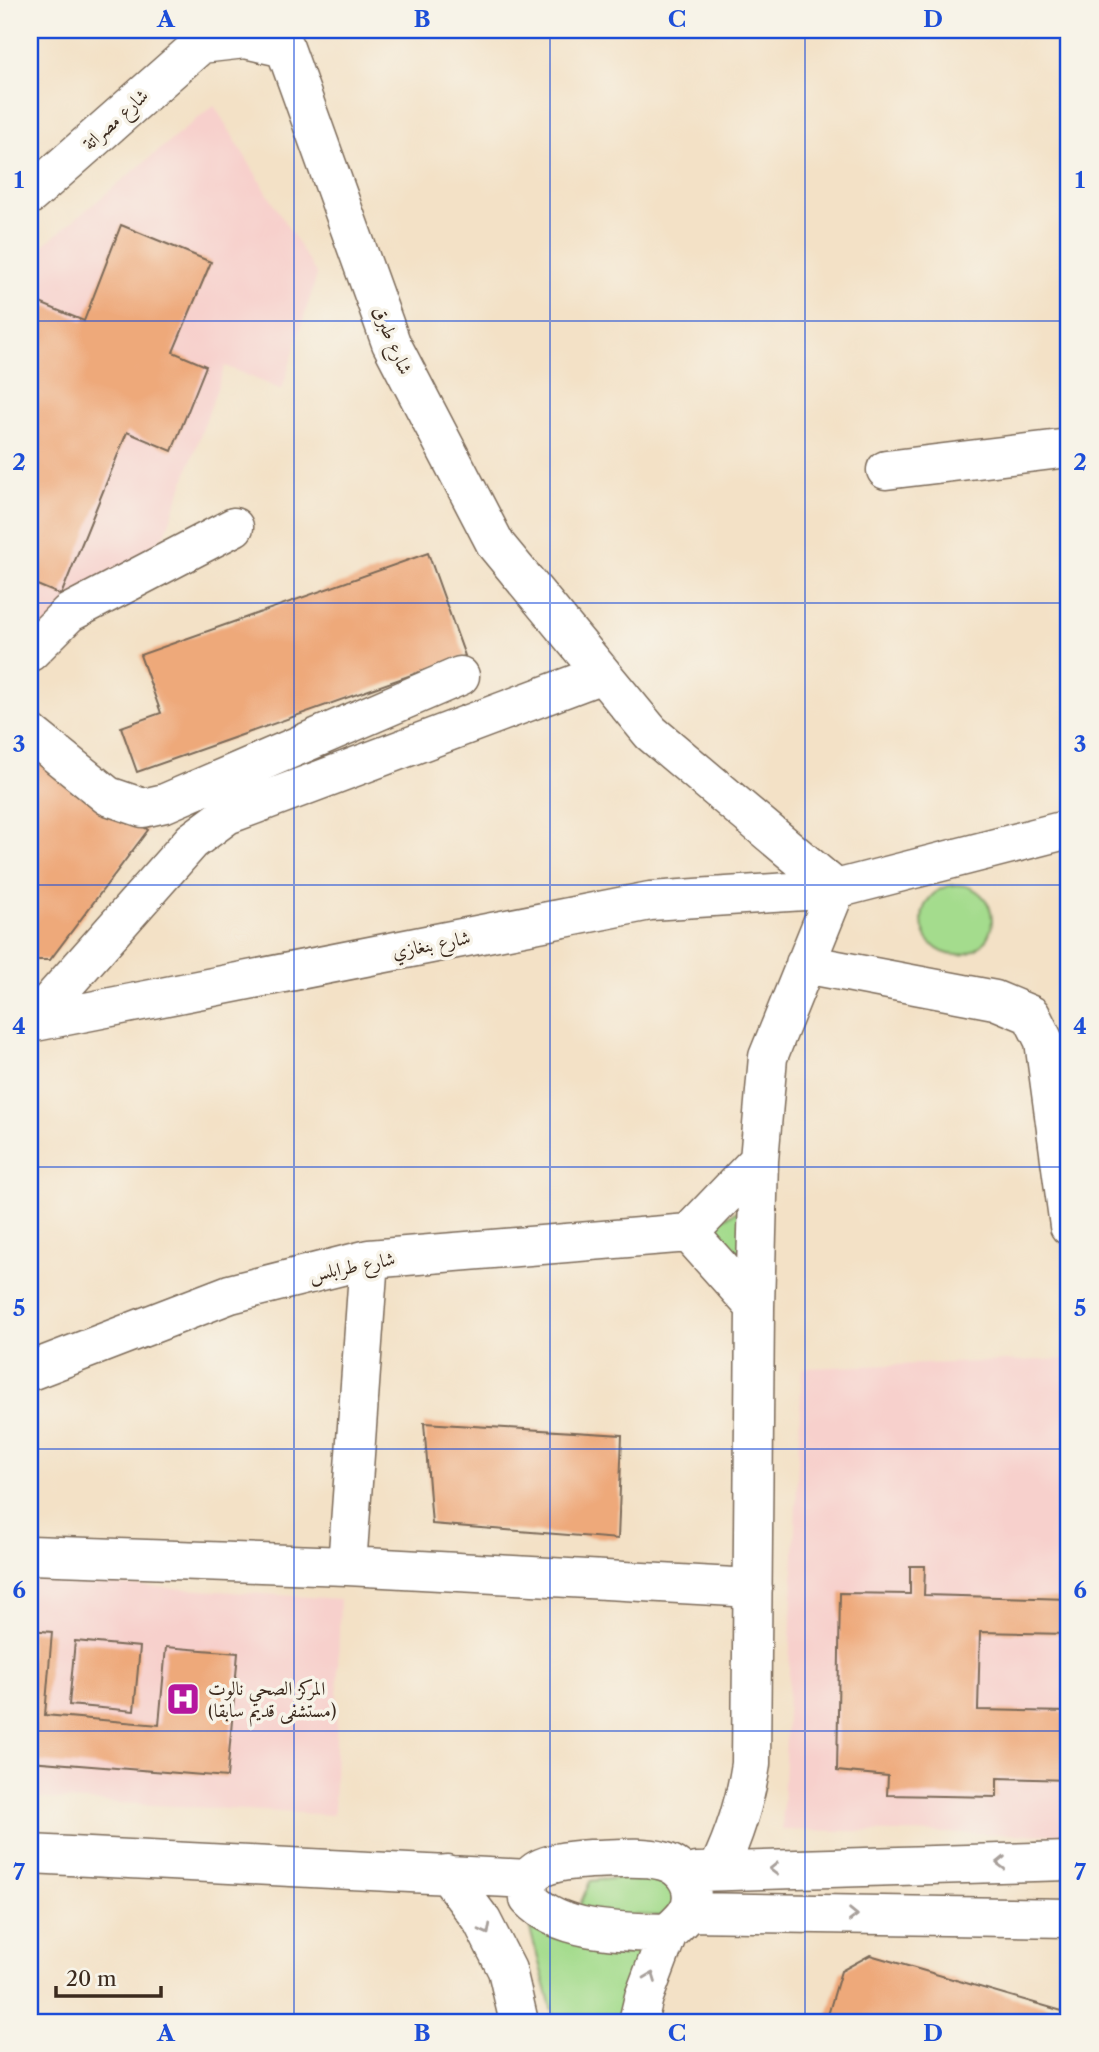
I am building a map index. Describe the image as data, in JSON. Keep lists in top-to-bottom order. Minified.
{"streets":{"street":["شارع مصراتة","شارع طبرق","شارع بنغازي","شارع طرابلس"]},"crossings":[["شارع مصراتة","شارع طبرق"]],"places":{"hospital":["المركز الصحي نالوت (مستشفى قديم سابقا)"]},"scale_bar":"20 m","grid":{"columns":["A","B","C","D"],"rows":["1","2","3","4","5","6","7"]}}
